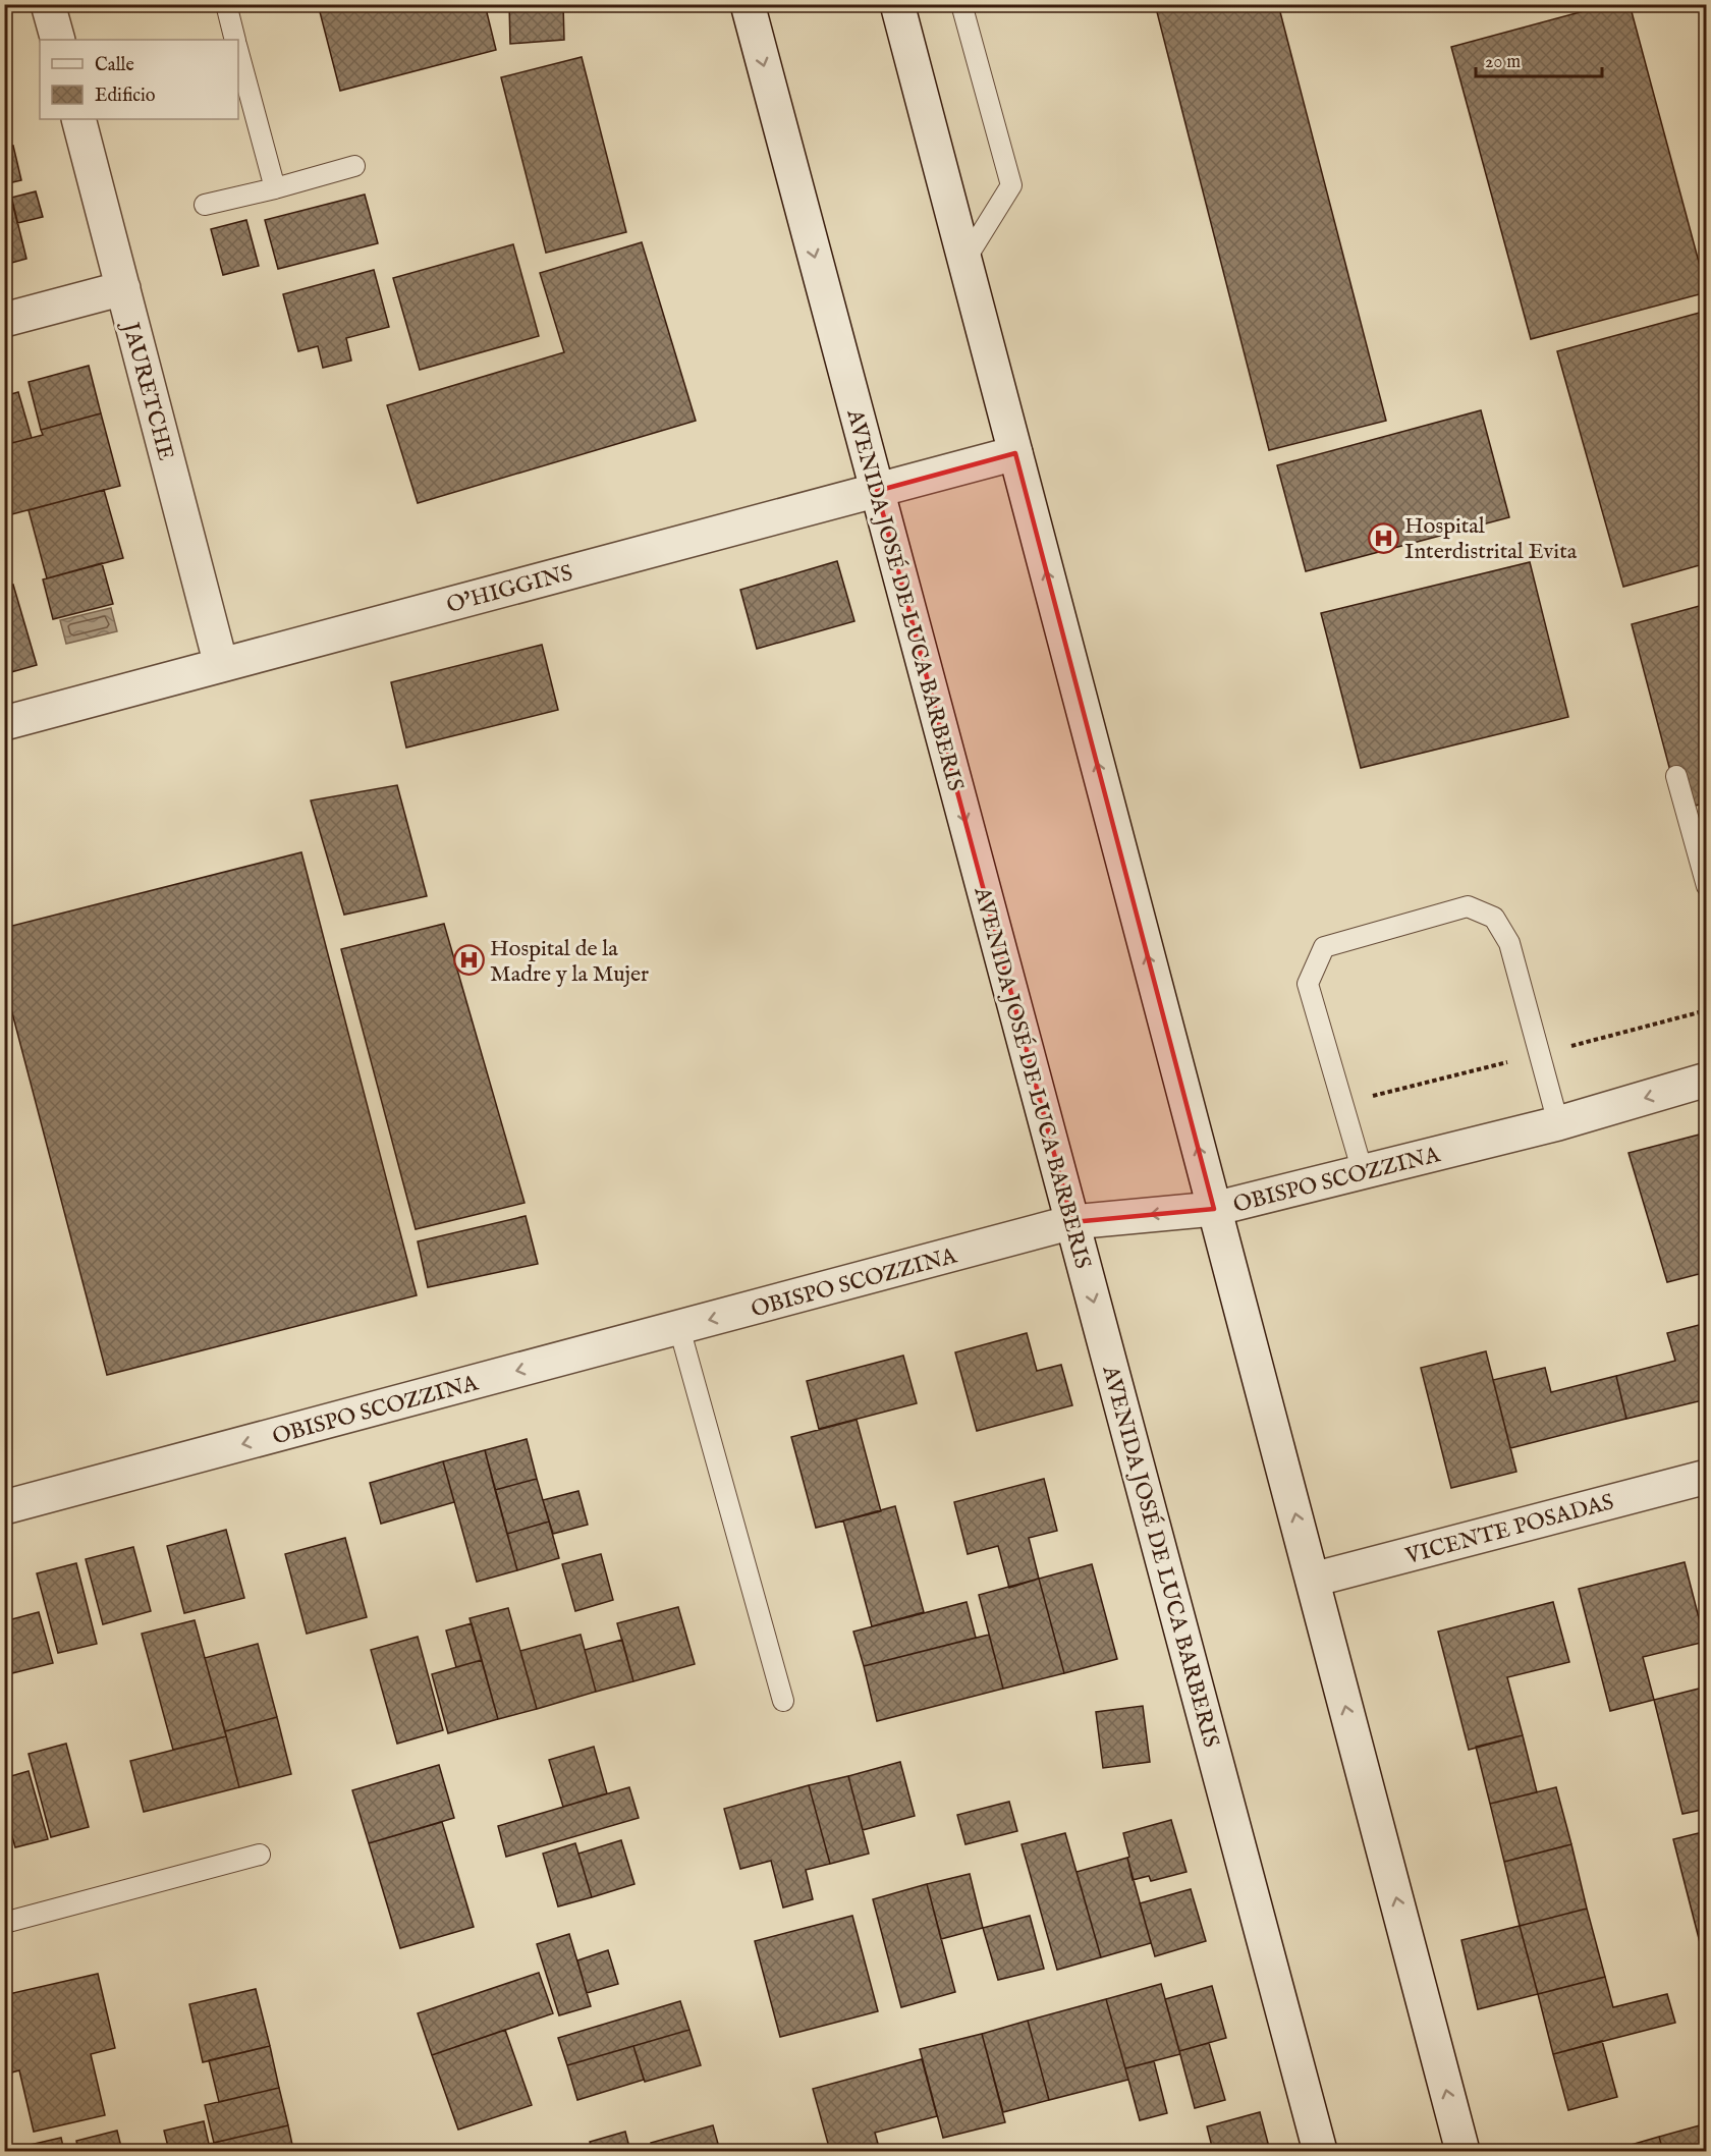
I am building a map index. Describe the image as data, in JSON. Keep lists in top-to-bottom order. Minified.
{"streets":{"main road":["JAURETCHE","O'HIGGINS","AVENIDA JOSÉ DE LUCA BARBERIS","OBISPO SCOZZINA","VICENTE POSADAS"]},"crossings":[["JAURETCHE","O'HIGGINS"],["O'HIGGINS","AVENIDA JOSÉ DE LUCA BARBERIS"],["AVENIDA JOSÉ DE LUCA BARBERIS","OBISPO SCOZZINA"]],"one_way":["OBISPO SCOZZINA"],"places":{"hospital":["Hospital Interdistrital Evita","Hospital de la Madre y la Mujer"]},"legend":["Calle","Edificio"],"scale_bar":"20 m"}
